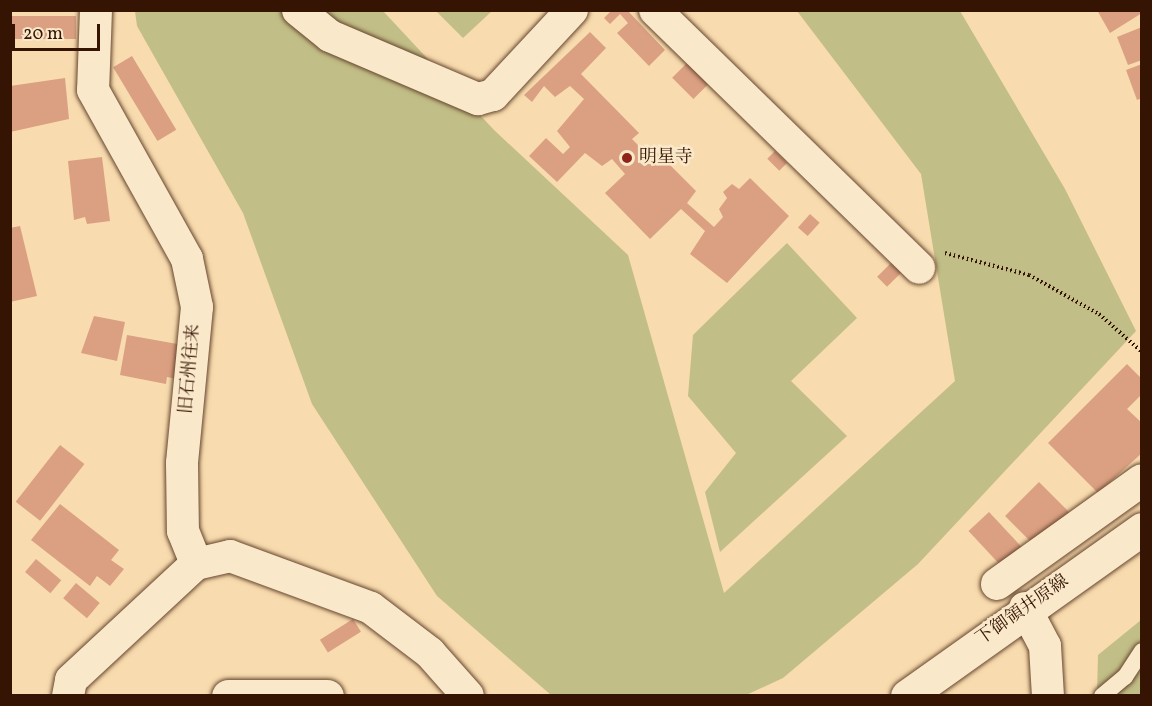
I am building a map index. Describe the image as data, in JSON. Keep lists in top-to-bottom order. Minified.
{"streets":{"main road":["下御領井原線"],"street":["旧石州往来"]},"places":["明星寺"],"scale_bar":"20 m"}
